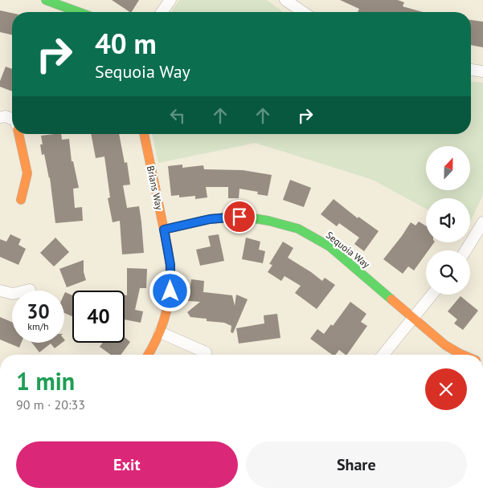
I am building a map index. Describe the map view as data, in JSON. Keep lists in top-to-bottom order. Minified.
{"streets":{"street":["Brians Way","Sequoia Way"]},"crossings":[["Brians Way","Sequoia Way"]],"north":"top","page":{"turn":["40 m","Sequoia Way"],"speed":"30 km/h","limit":"40","heading":["1 min","90 m · 20:33"],"buttons":["Exit","Share"]}}
